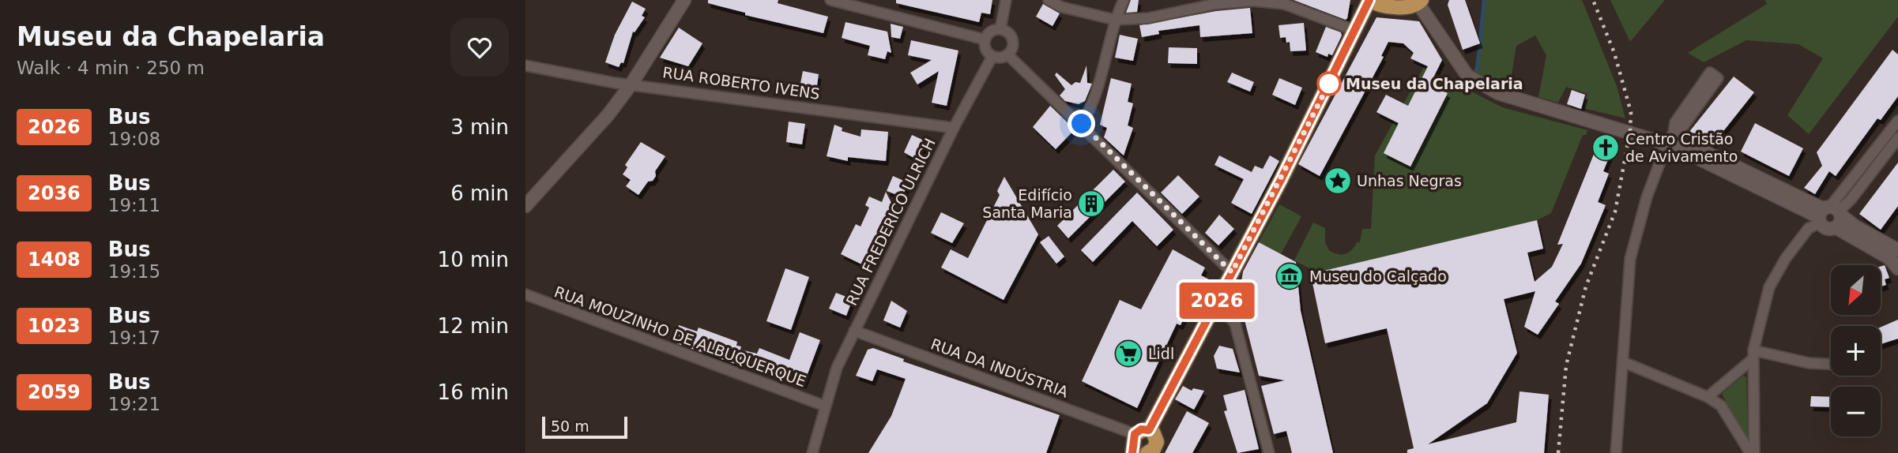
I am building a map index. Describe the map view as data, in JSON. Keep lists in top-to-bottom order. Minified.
{"streets":{"street":["RUA ROBERTO IVENS","RUA FREDERICO ULRICH","RUA MOUZINHO DE ALBUQUERQUE","RUA DA INDÚSTRIA"]},"crossings":[["RUA ROBERTO IVENS","RUA FREDERICO ULRICH"],["RUA FREDERICO ULRICH","RUA MOUZINHO DE ALBUQUERQUE"],["RUA FREDERICO ULRICH","RUA DA INDÚSTRIA"]],"places":{"other":["Museu da Chapelaria"],"church":["Centro Cristão de Avivamento"],"place":["Unhas Negras"],"building":["Edifício Santa Maria"],"museum":["Museu do Calçado"],"supermarket":["Lidl"]},"lines":["bus line 2026"],"scale_bar":"50 m","north":"bottom left","page":{"heading":["Museu da Chapelaria","Walk · 4 min · 250 m"],"on_map":"2026","list":[{"mark":"2026","name":"Bus","note":"19:08","value":"3 min"},{"mark":"2036","name":"Bus","note":"19:11","value":"6 min"},{"mark":"1408","name":"Bus","note":"19:15","value":"10 min"},{"mark":"1023","name":"Bus","note":"19:17","value":"12 min"},{"mark":"2059","name":"Bus","note":"19:21","value":"16 min"}],"map_buttons":["+","−"],"scale":"50 m"}}
